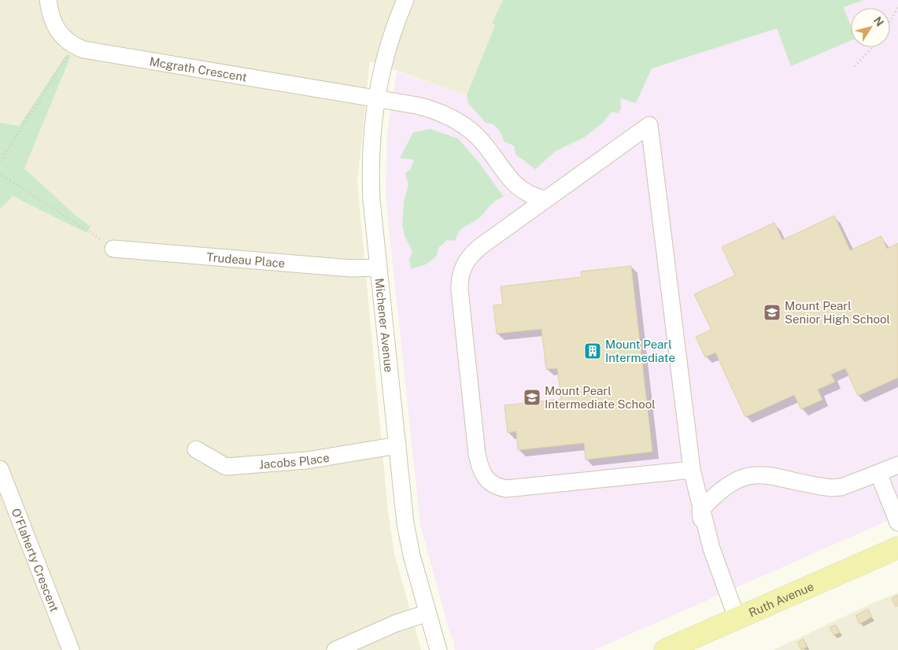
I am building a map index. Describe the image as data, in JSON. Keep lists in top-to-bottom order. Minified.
{"streets":{"main road":["Ruth Avenue"],"street":["Mcgrath Crescent","Trudeau Place","Michener Avenue","Jacobs Place","O'Flaherty Crescent"]},"crossings":[["Mcgrath Crescent","Michener Avenue"],["Trudeau Place","Michener Avenue"],["Michener Avenue","Jacobs Place"]],"places":{"school or university":["Mount Pearl Senior High School","Mount Pearl Intermediate School"],"building":["Mount Pearl Intermediate"]},"north":"top right"}
